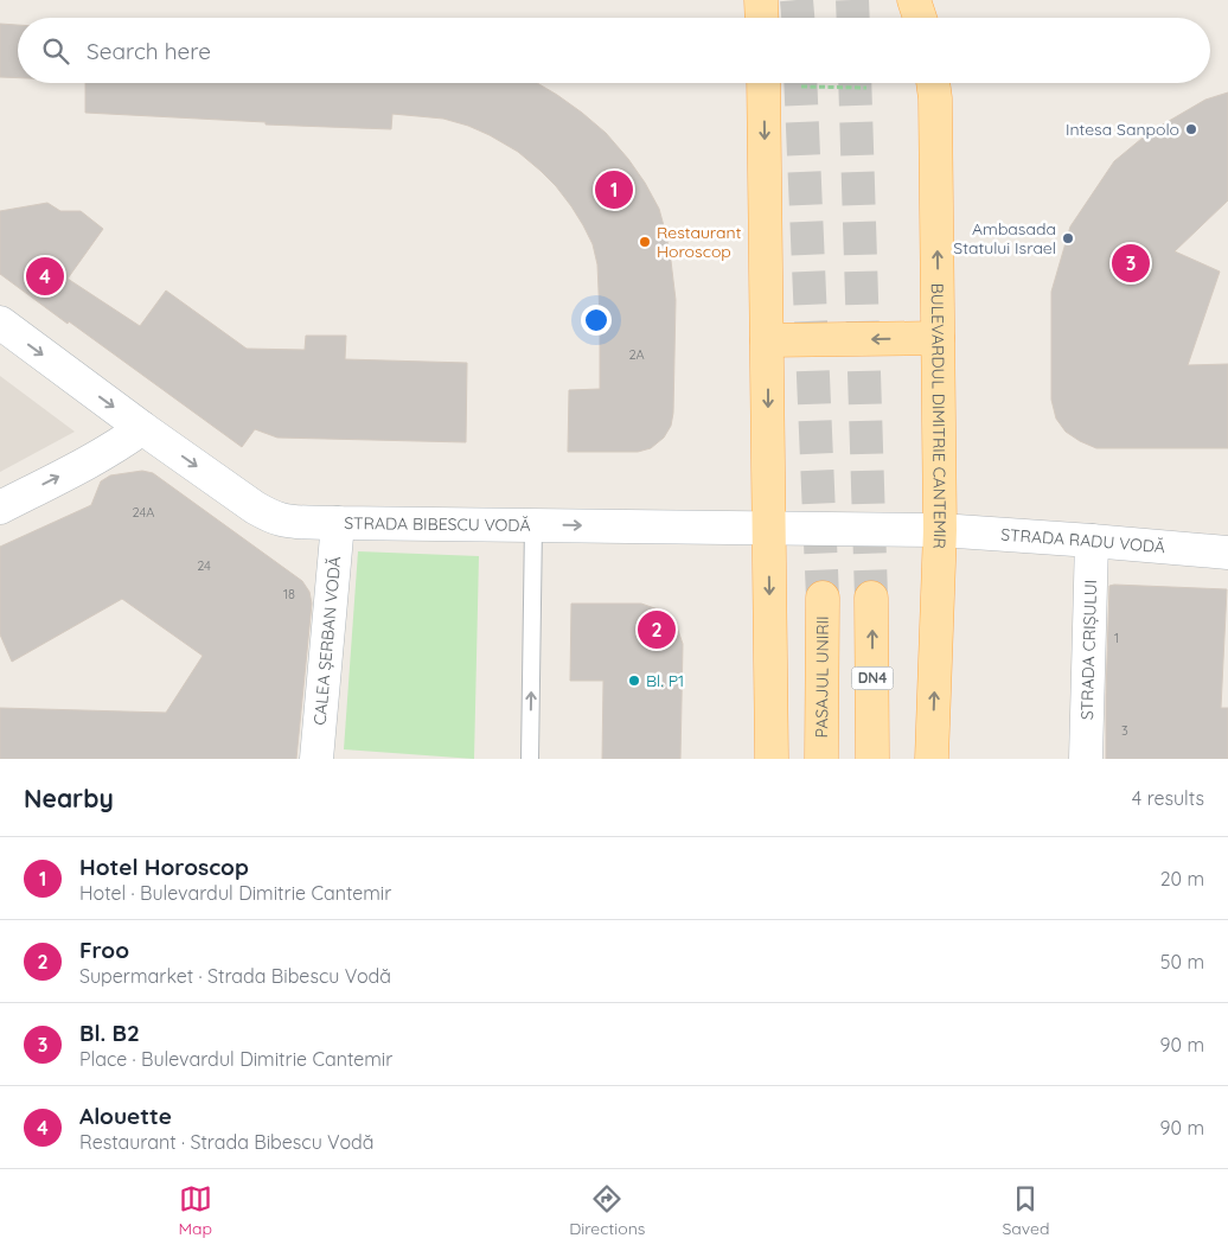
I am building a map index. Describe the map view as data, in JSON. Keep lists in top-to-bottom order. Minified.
{"streets":{"main road":["BULEVARDUL DIMITRIE CANTEMIR","PASAJUL UNIRII","DN4"],"street":["STRADA BIBESCU VODĂ","STRADA RADU VODĂ","CALEA ȘERBAN VODĂ","STRADA CRIȘULUI"]},"crossings":[["BULEVARDUL DIMITRIE CANTEMIR","STRADA BIBESCU VODĂ"],["BULEVARDUL DIMITRIE CANTEMIR","STRADA RADU VODĂ"],["STRADA BIBESCU VODĂ","STRADA RADU VODĂ"],["STRADA BIBESCU VODĂ","CALEA ȘERBAN VODĂ"],["STRADA RADU VODĂ","STRADA CRIȘULUI"]],"one_way":["STRADA BIBESCU VODĂ"],"places":["Intesa Sanpolo","Ambasada Statului Israel","Restaurant Horoscop","Bl. P1"],"house_numbers":["2A","24A","24","18","1","3"],"page":{"search":"Search here","pins":["1","3","4","2"],"heading":["Nearby","4 results"],"list":[{"mark":"1","name":"Hotel Horoscop","note":"Hotel · Bulevardul Dimitrie Cantemir","value":"20 m"},{"mark":"2","name":"Froo","note":"Supermarket · Strada Bibescu Vodă","value":"50 m"},{"mark":"3","name":"Bl. B2","note":"Place · Bulevardul Dimitrie Cantemir","value":"90 m"},{"mark":"4","name":"Alouette","note":"Restaurant · Strada Bibescu Vodă","value":"90 m"}],"nav":["Map","Directions","Saved"]}}
